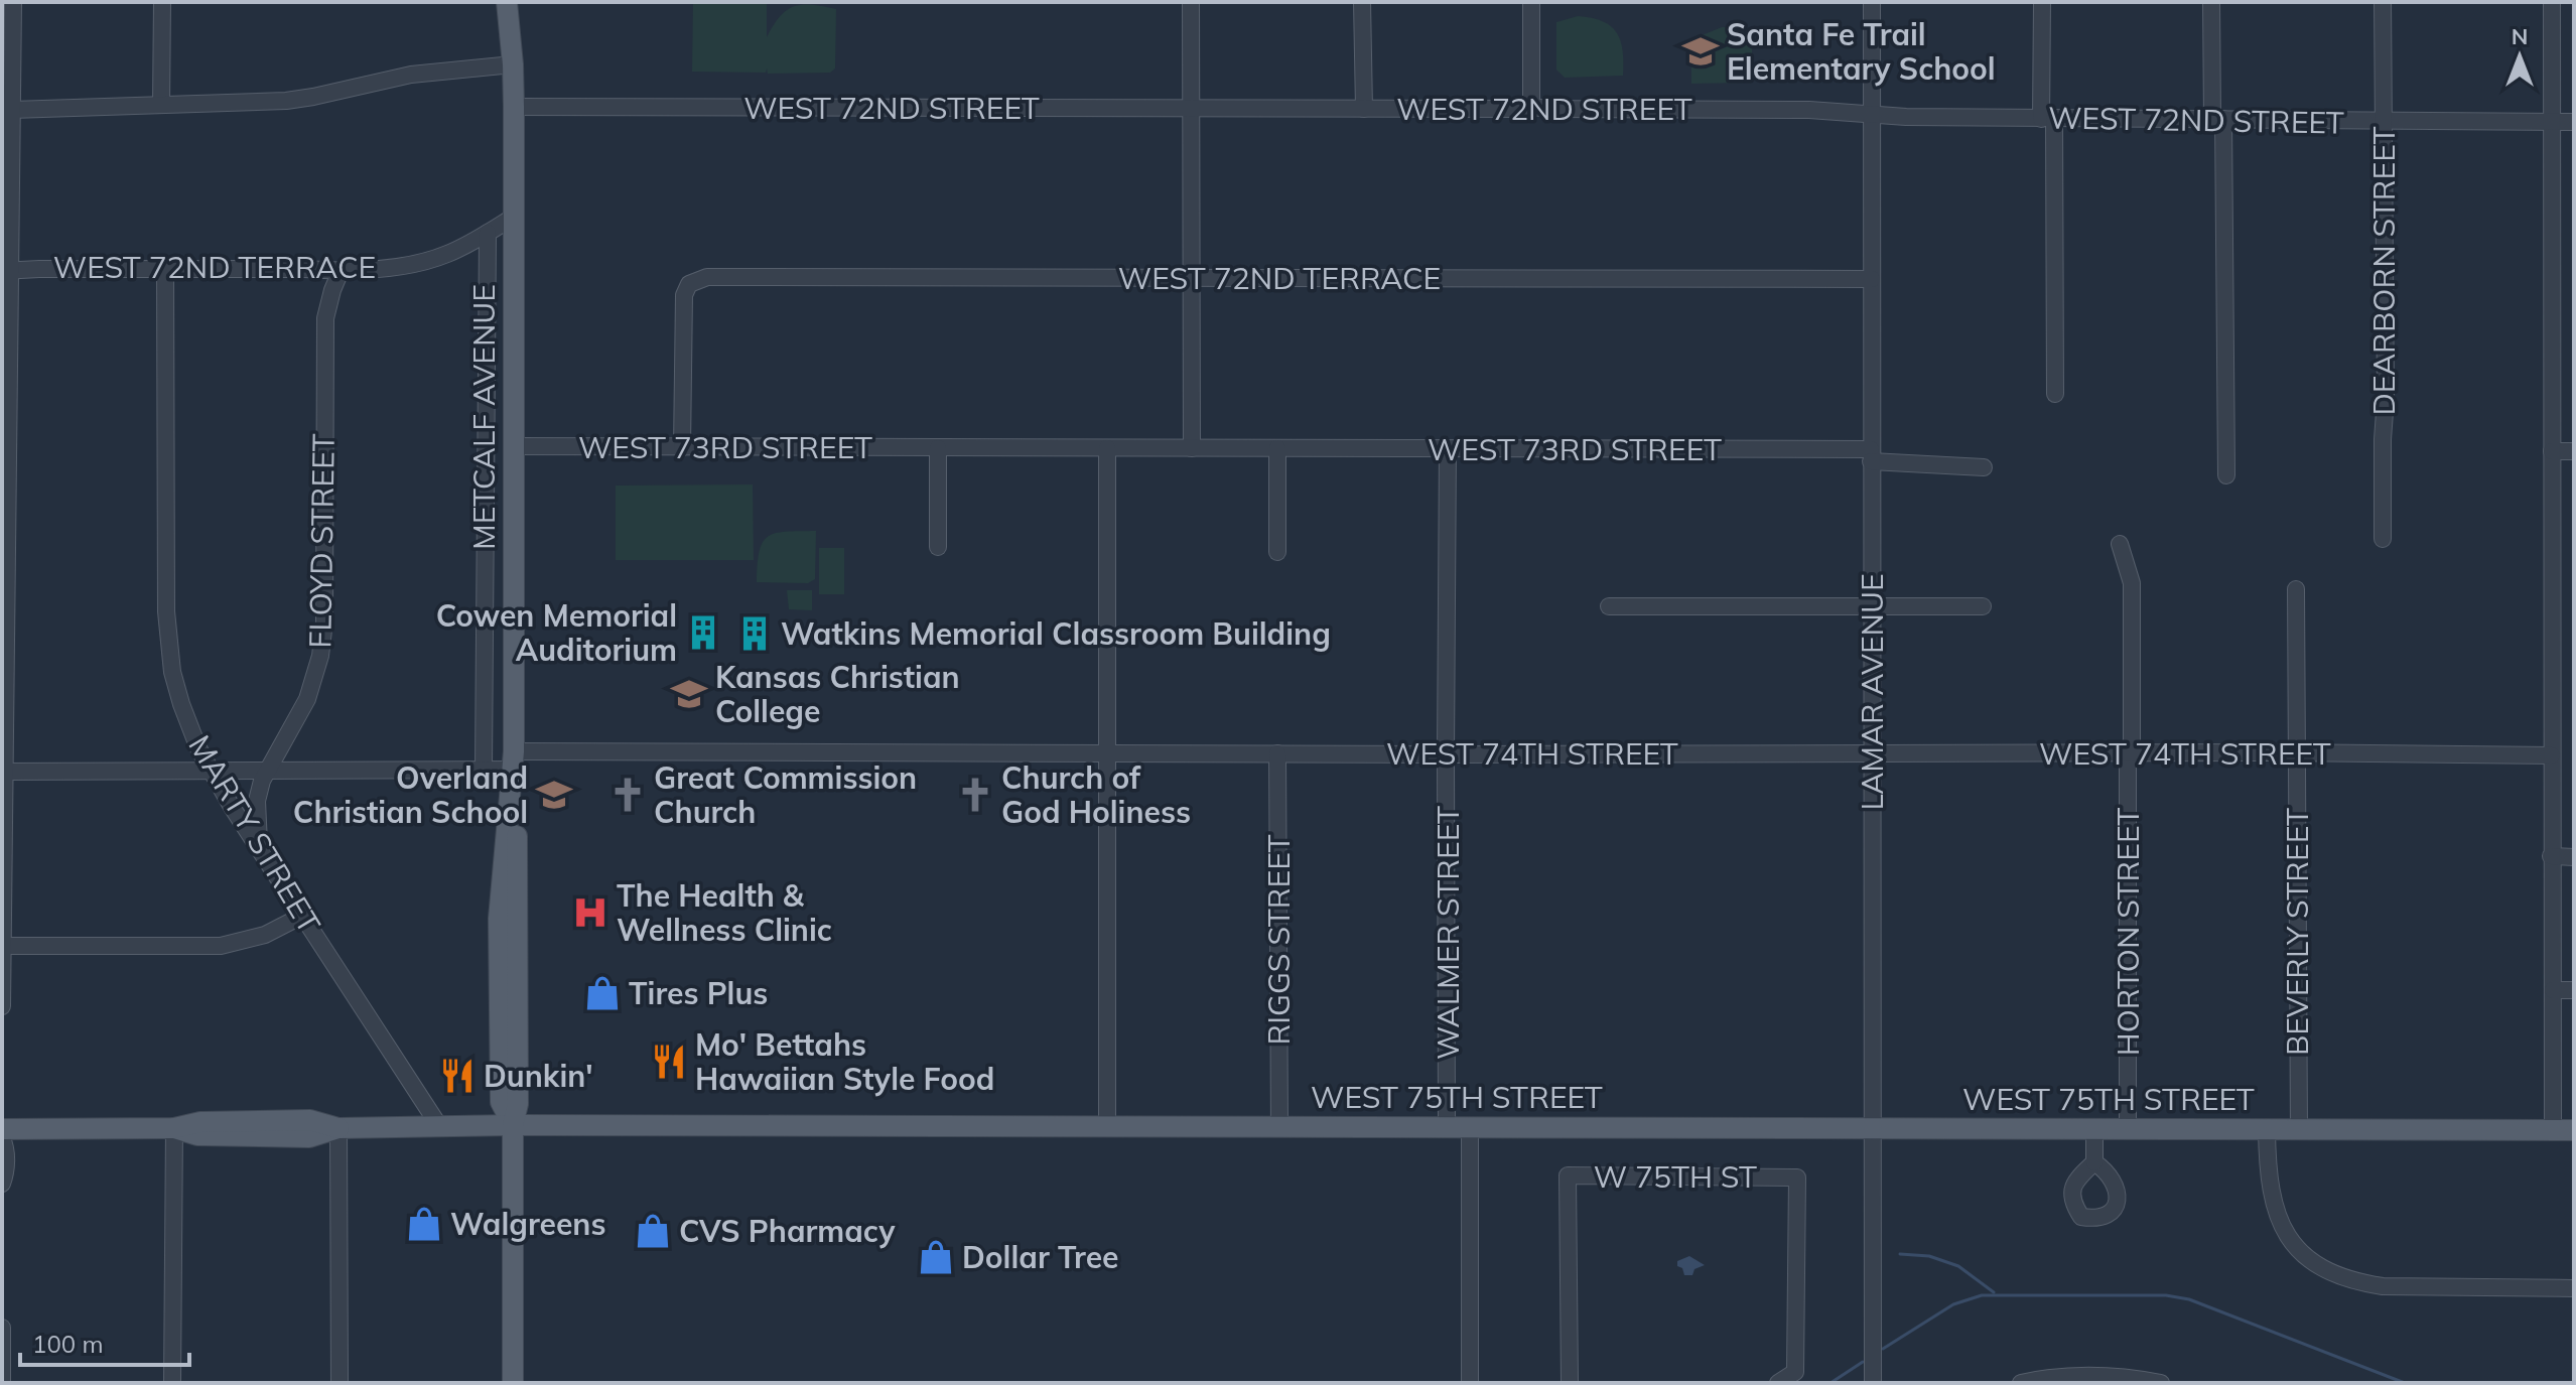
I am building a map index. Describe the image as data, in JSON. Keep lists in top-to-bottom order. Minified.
{"streets":{"main road":["METCALF AVENUE","WEST 75TH STREET"],"street":["WEST 72ND STREET","WEST 72ND TERRACE","DEARBORN STREET","WEST 73RD STREET","FLOYD STREET","LAMAR AVENUE","WEST 74TH STREET","MARTY STREET","HORTON STREET","BEVERLY STREET","WALMER STREET","RIGGS STREET","W 75TH ST"]},"crossings":[["WEST 72ND STREET","DEARBORN STREET"],["WEST 72ND STREET","METCALF AVENUE"],["WEST 72ND STREET","LAMAR AVENUE"],["WEST 72ND TERRACE","METCALF AVENUE"],["WEST 72ND TERRACE","WEST 73RD STREET"],["WEST 72ND TERRACE","FLOYD STREET"],["WEST 72ND TERRACE","LAMAR AVENUE"],["WEST 72ND TERRACE","MARTY STREET"],["METCALF AVENUE","WEST 73RD STREET"],["METCALF AVENUE","WEST 74TH STREET"],["METCALF AVENUE","WEST 75TH STREET"],["WEST 73RD STREET","LAMAR AVENUE"],["WEST 73RD STREET","WALMER STREET"],["FLOYD STREET","WEST 74TH STREET"],["FLOYD STREET","MARTY STREET"],["LAMAR AVENUE","WEST 74TH STREET"],["LAMAR AVENUE","WEST 75TH STREET"],["WEST 74TH STREET","MARTY STREET"],["WEST 74TH STREET","HORTON STREET"],["WEST 74TH STREET","BEVERLY STREET"],["WEST 74TH STREET","WALMER STREET"],["WEST 74TH STREET","RIGGS STREET"],["MARTY STREET","WEST 75TH STREET"],["HORTON STREET","WEST 75TH STREET"],["BEVERLY STREET","WEST 75TH STREET"],["WALMER STREET","WEST 75TH STREET"],["RIGGS STREET","WEST 75TH STREET"]],"places":{"school or university":["Santa Fe Trail Elementary School","Kansas Christian College","Overland Christian School"],"building":["Cowen Memorial Auditorium","Watkins Memorial Classroom Building"],"church":["Great Commission Church","Church of God Holiness"],"hospital":["The Health & Wellness Clinic"],"shop":["Tires Plus","Walgreens","CVS Pharmacy","Dollar Tree"],"restaurant":["Mo' Bettahs Hawaiian Style Food","Dunkin'"]},"scale_bar":"100 m","north":"top"}
